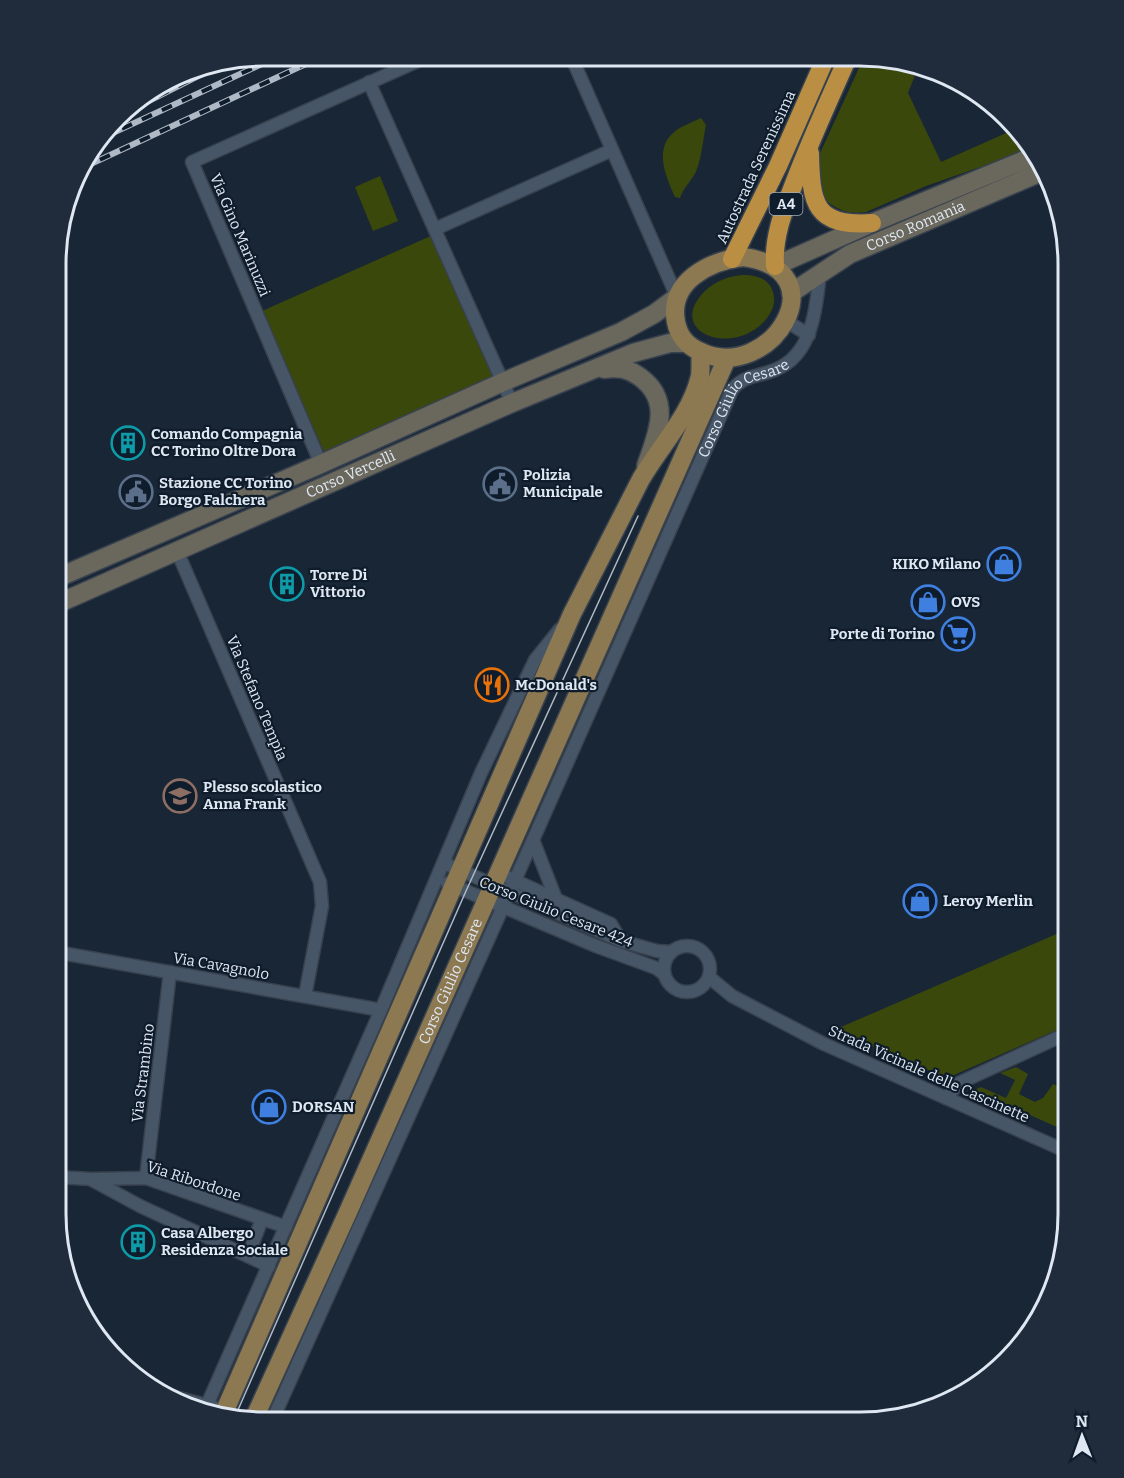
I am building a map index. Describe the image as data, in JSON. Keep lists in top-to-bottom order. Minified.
{"streets":{"highway":["Autostrada Serenissima","A4"],"main road":["Corso Romania","Corso Giulio Cesare","Corso Vercelli"],"street":["Via Gino Marinuzzi","Via Stefano Tempia","Corso Giulio Cesare 424","Via Cavagnolo","Via Strambino","Strada Vicinale delle Cascinette","Via Ribordone"]},"crossings":[["Autostrada Serenissima","A4"],["Autostrada Serenissima","Corso Romania"],["Autostrada Serenissima","Corso Giulio Cesare"],["Autostrada Serenissima","Corso Vercelli"],["A4","Corso Romania"],["A4","Corso Giulio Cesare"],["A4","Corso Vercelli"],["Corso Romania","Corso Giulio Cesare"],["Corso Romania","Corso Vercelli"],["Via Gino Marinuzzi","Corso Vercelli"],["Corso Giulio Cesare","Corso Vercelli"],["Corso Giulio Cesare","Corso Giulio Cesare 424"],["Corso Vercelli","Via Stefano Tempia"],["Via Stefano Tempia","Via Cavagnolo"],["Via Cavagnolo","Via Strambino"],["Via Strambino","Via Ribordone"]],"places":{"building":["Comando Compagnia CC Torino Oltre Dora","Torre Di Vittorio","Casa Albergo Residenza Sociale"],"public building":["Polizia Municipale","Stazione CC Torino Borgo Falchera"],"shop":["KIKO Milano","OVS","Leroy Merlin","DORSAN"],"supermarket":["Porte di Torino"],"restaurant":["McDonald's"],"school or university":["Plesso scolastico Anna Frank"]},"north":"top"}
